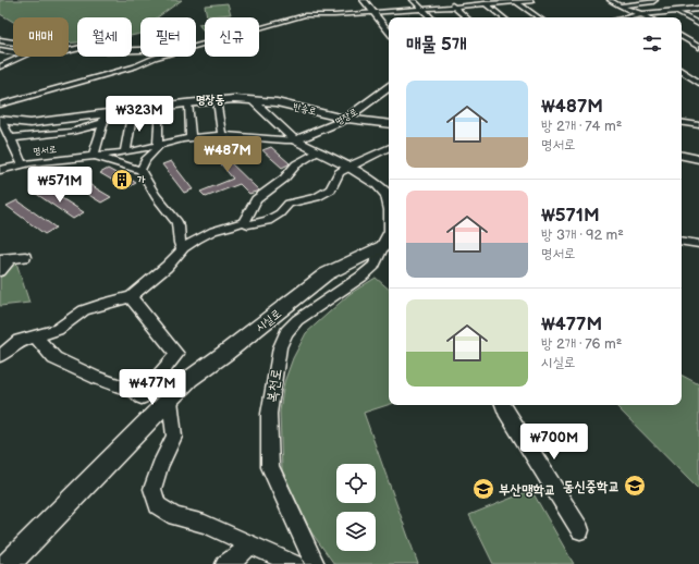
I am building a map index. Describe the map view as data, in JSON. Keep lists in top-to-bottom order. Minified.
{"streets":{"main road":["반송로","명장로","시실로"],"street":["명서로","복천로"]},"crossings":[["반송로","명장로"],["명장로","명서로"],["시실로","복천로"]],"districts":["명장동"],"places":{"building":["가"],"school or university":["동신중학교","부산맹학교"]},"page":{"chip":["매매","월세","필터","신규"],"heading":"매물 5개","list":[{"name":"₩487M","note":"방 2개 · 74 m² · 명서로"},{"name":"₩571M","note":"방 3개 · 92 m² · 명서로"},{"name":"₩477M","note":"방 2개 · 76 m² · 시실로"}],"price":["₩323M","₩487M","₩571M","₩477M","₩700M"]}}
